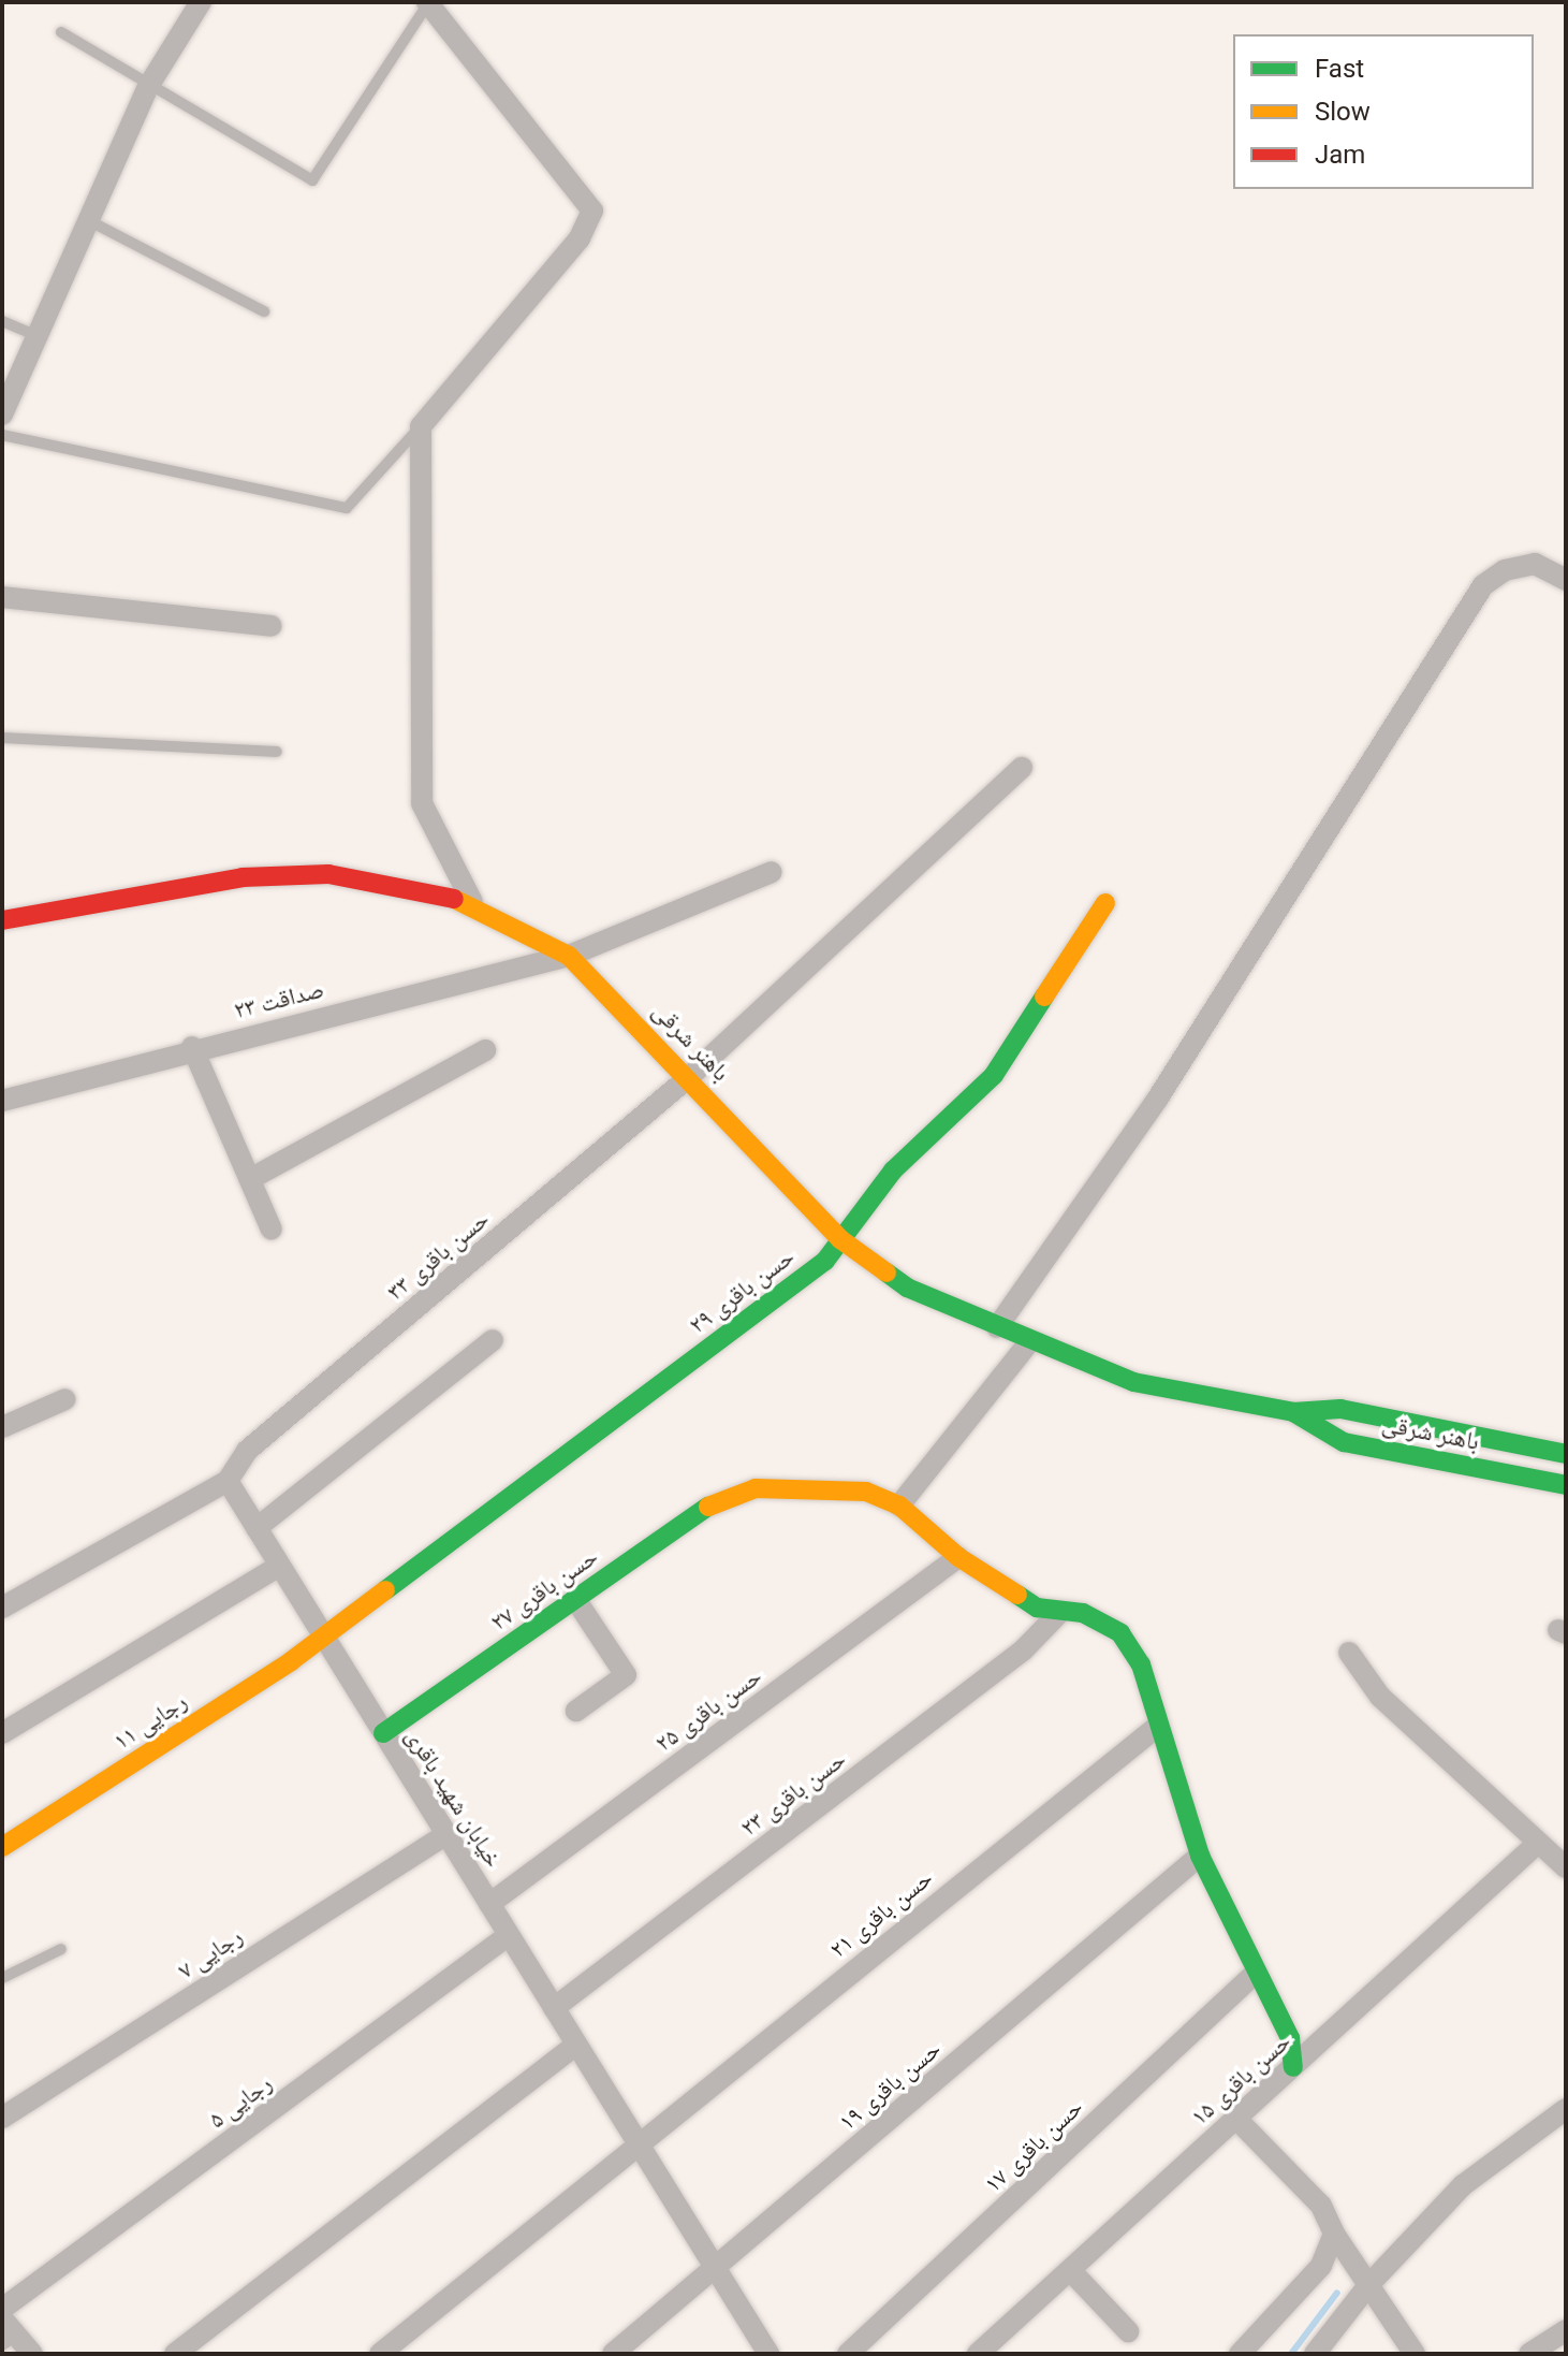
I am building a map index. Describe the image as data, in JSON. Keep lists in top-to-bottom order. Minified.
{"streets":{"street":["صداقت ۲۳","باهنر شرقی","حسن باقری ۳۳","حسن باقری ۲۹","حسن باقری ۲۷","حسن باقری ۲۵","رجایی ۱۱","حسن باقری ۲۳","خیابان شهید باقری","حسن باقری ۲۱","رجایی ۷","حسن باقری ۱۵","حسن باقری ۱۹","رجایی ۵","حسن باقری ۱۷"]},"crossings":[["صداقت ۲۳","باهنر شرقی"],["باهنر شرقی","حسن باقری ۳۳"],["باهنر شرقی","حسن باقری ۲۹"],["حسن باقری ۳۳","خیابان شهید باقری"],["حسن باقری ۲۹","رجایی ۱۱"],["حسن باقری ۲۹","خیابان شهید باقری"],["حسن باقری ۲۷","خیابان شهید باقری"],["حسن باقری ۲۵","خیابان شهید باقری"],["رجایی ۱۱","خیابان شهید باقری"],["حسن باقری ۲۳","خیابان شهید باقری"],["خیابان شهید باقری","حسن باقری ۲۱"],["خیابان شهید باقری","رجایی ۷"],["خیابان شهید باقری","حسن باقری ۱۹"],["خیابان شهید باقری","رجایی ۵"]],"legend":["Fast","Slow","Jam"]}
